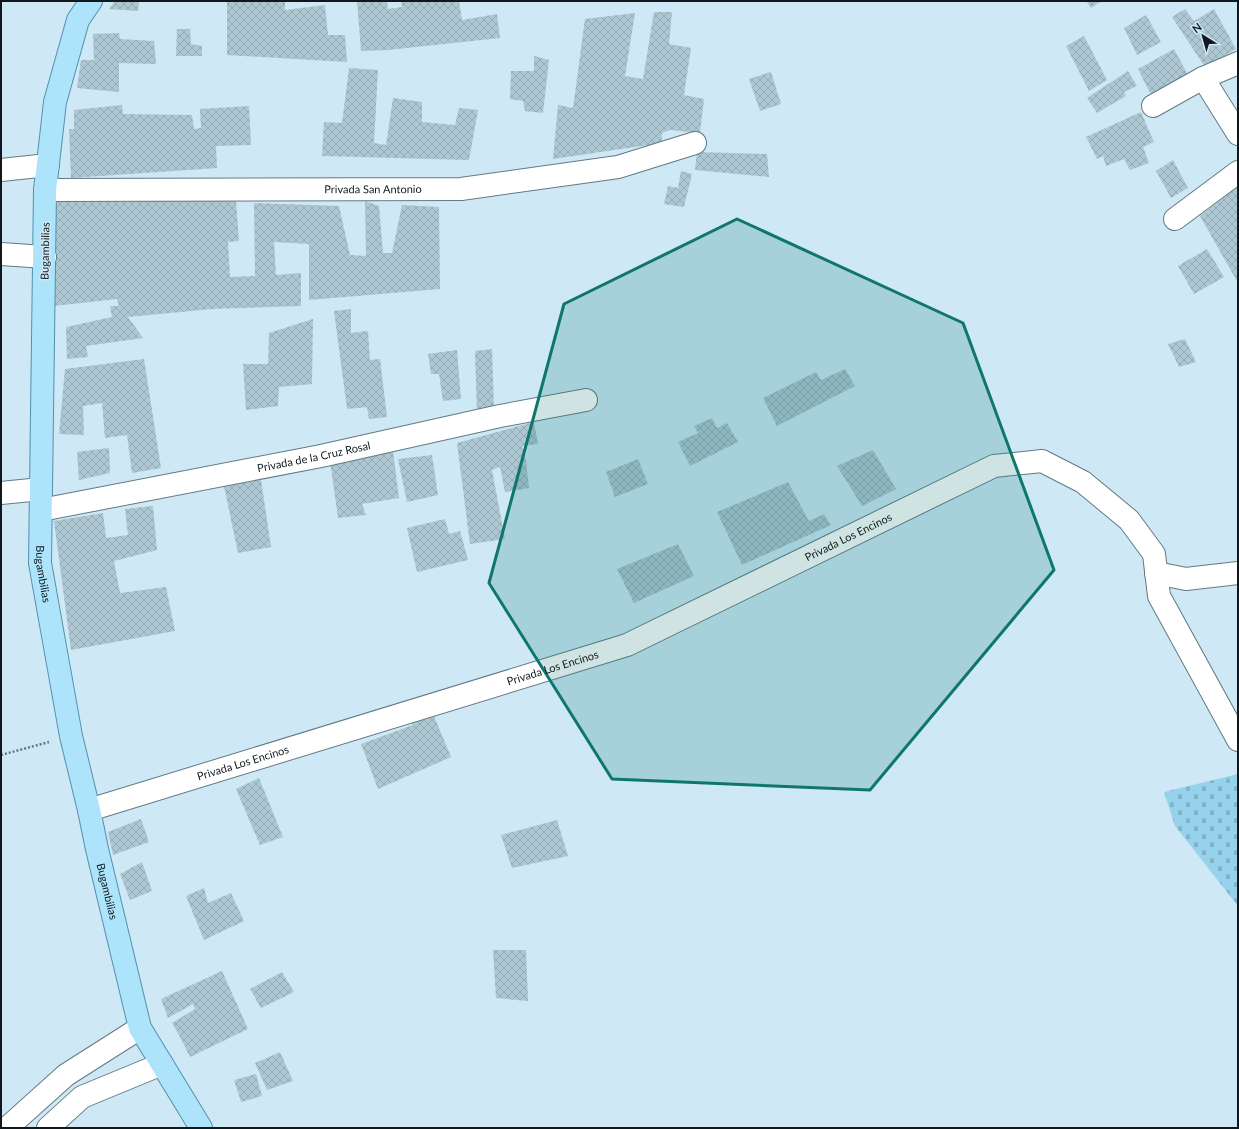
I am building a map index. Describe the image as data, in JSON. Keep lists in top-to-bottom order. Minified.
{"streets":{"main road":["Bugambilias"],"street":["Privada San Antonio","Privada de la Cruz Rosal","Privada Los Encinos"]},"crossings":[["Privada San Antonio","Bugambilias"],["Bugambilias","Privada de la Cruz Rosal"],["Bugambilias","Privada Los Encinos"]],"north":"top left"}
